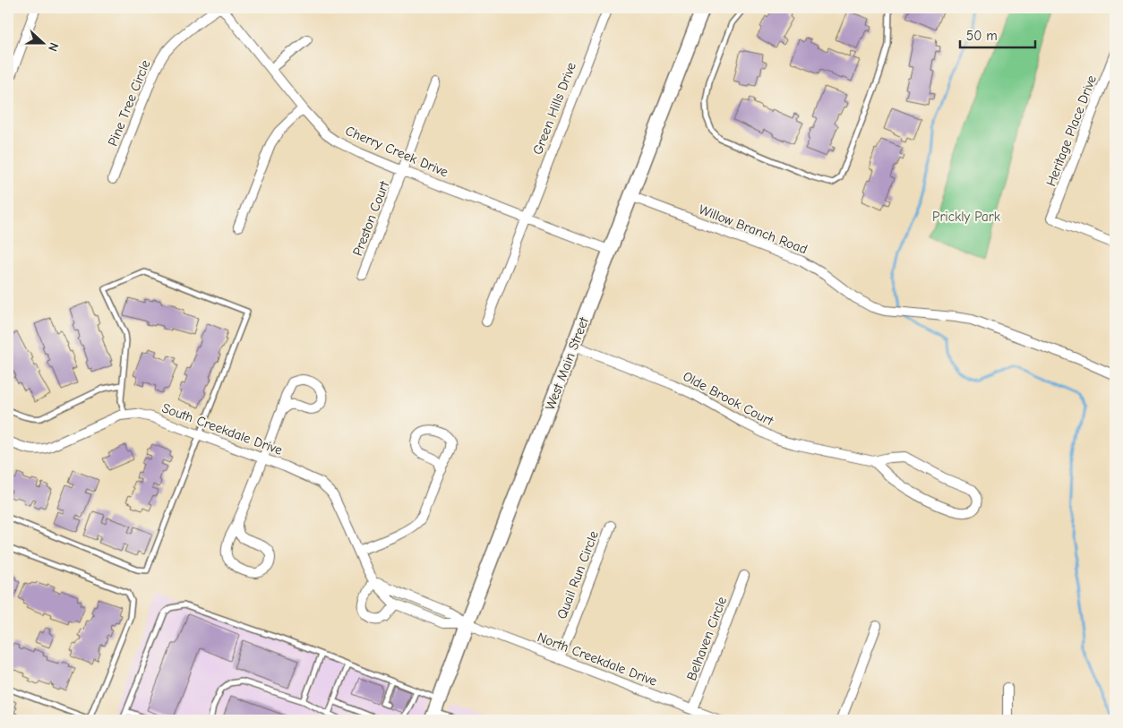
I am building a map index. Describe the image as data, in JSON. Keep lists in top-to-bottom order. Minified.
{"streets":{"main road":["West Main Street"],"street":["Pine Tree Circle","Green Hills Drive","Heritage Place Drive","Cherry Creek Drive","Preston Court","Willow Branch Road","Olde Brook Court","South Creekdale Drive","Quail Run Circle","Belhaven Circle","North Creekdale Drive"]},"crossings":[["Green Hills Drive","Cherry Creek Drive"],["Cherry Creek Drive","Preston Court"],["Cherry Creek Drive","West Main Street"],["Willow Branch Road","West Main Street"],["West Main Street","Olde Brook Court"],["West Main Street","South Creekdale Drive"],["West Main Street","North Creekdale Drive"],["South Creekdale Drive","North Creekdale Drive"],["Quail Run Circle","North Creekdale Drive"],["Belhaven Circle","North Creekdale Drive"]],"parks":["Prickly Park"],"scale_bar":"50 m","north":"right"}
